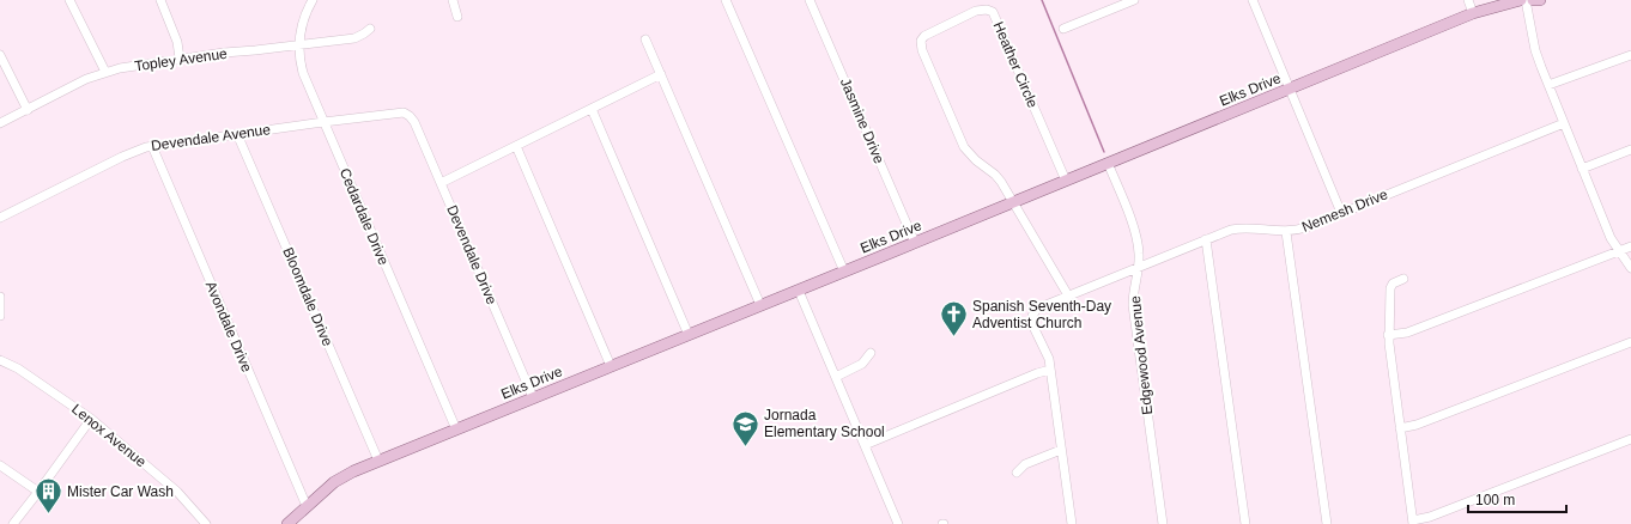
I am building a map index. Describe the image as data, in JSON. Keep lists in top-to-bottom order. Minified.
{"streets":{"main road":["Elks Drive"],"street":["Topley Avenue","Heather Circle","Jasmine Drive","Devendale Avenue","Nemesh Drive","Cedardale Drive","Devendale Drive","Bloomdale Drive","Avondale Drive","Edgewood Avenue","Lenox Avenue"]},"crossings":[["Topley Avenue","Cedardale Drive"],["Heather Circle","Elks Drive"],["Elks Drive","Jasmine Drive"],["Elks Drive","Cedardale Drive"],["Elks Drive","Devendale Drive"],["Elks Drive","Bloomdale Drive"],["Elks Drive","Avondale Drive"],["Elks Drive","Edgewood Avenue"],["Devendale Avenue","Cedardale Drive"],["Devendale Avenue","Devendale Drive"],["Devendale Avenue","Bloomdale Drive"],["Devendale Avenue","Avondale Drive"],["Nemesh Drive","Edgewood Avenue"]],"places":{"church":["Spanish Seventh-Day Adventist Church"],"school or university":["Jornada Elementary School"],"building":["Mister Car Wash"]},"scale_bar":"100 m"}
